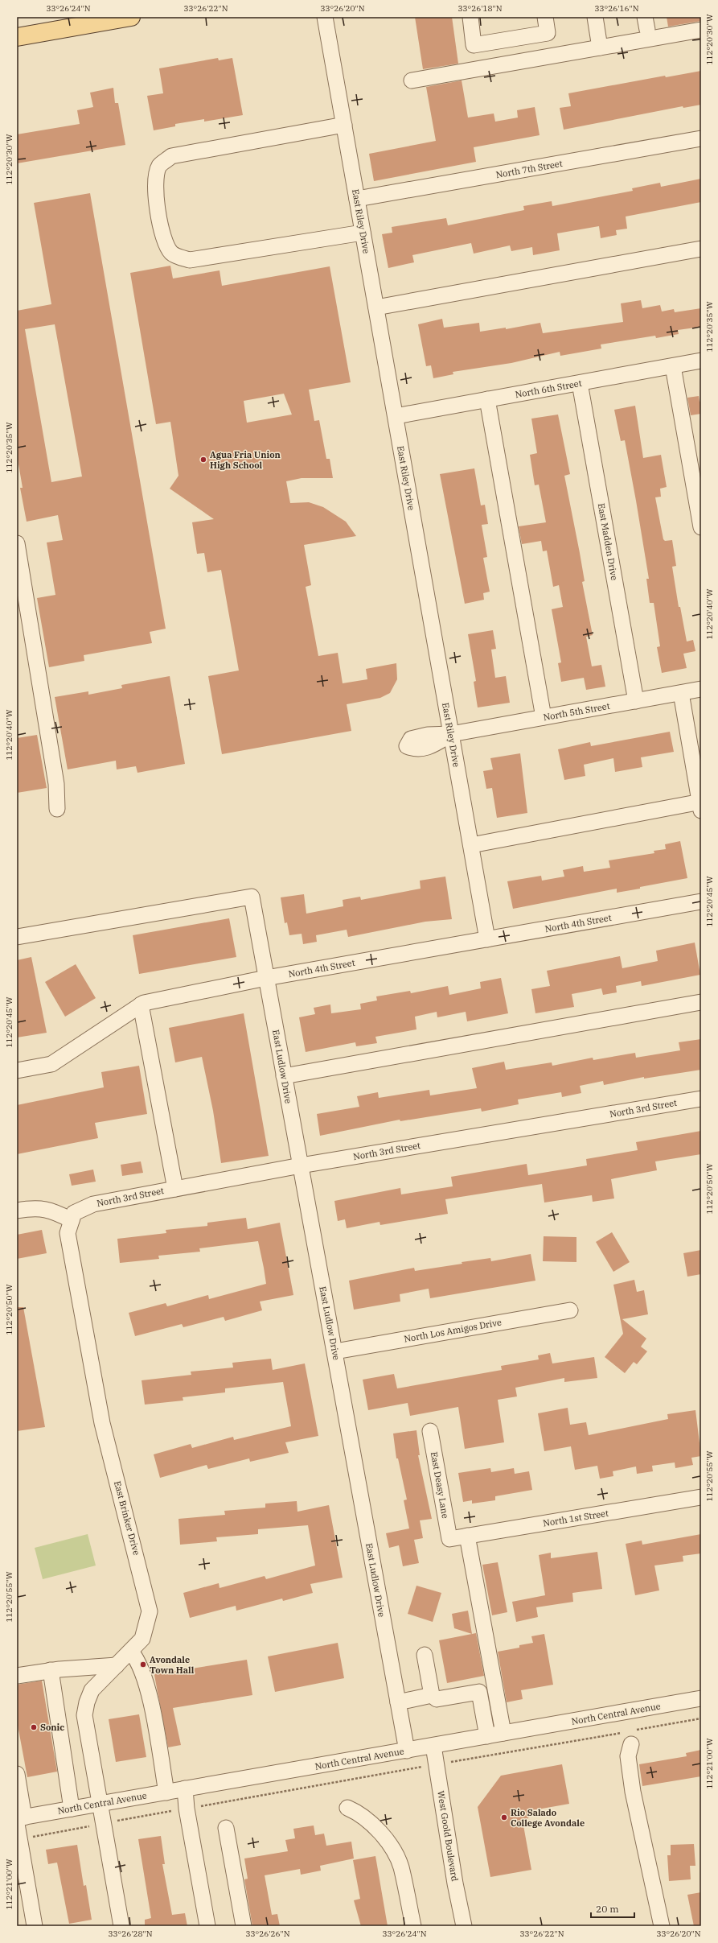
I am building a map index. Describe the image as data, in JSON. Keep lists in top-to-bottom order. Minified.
{"streets":{"street":["North 7th Street","East Riley Drive","North 6th Street","East Madden Drive","North 5th Street","North 4th Street","East Ludlow Drive","North 3rd Street","North Los Amigos Drive","East Deasy Lane","East Brinker Drive","North 1st Street","North Central Avenue","West Goold Boulevard"]},"crossings":[["North 7th Street","East Riley Drive"],["East Riley Drive","North 6th Street"],["East Riley Drive","North 5th Street"],["East Riley Drive","North 4th Street"],["North 6th Street","East Madden Drive"],["East Madden Drive","North 5th Street"],["North 4th Street","East Ludlow Drive"],["East Ludlow Drive","North 3rd Street"],["East Ludlow Drive","North Los Amigos Drive"],["East Ludlow Drive","North Central Avenue"],["North 3rd Street","East Brinker Drive"],["East Deasy Lane","North 1st Street"],["East Brinker Drive","North Central Avenue"],["North Central Avenue","West Goold Boulevard"]],"places":["Agua Fria Union High School","Avondale Town Hall","Sonic","Rio Salado College Avondale"],"scale_bar":"20 m","coordinates":["33°26'24\"N","33°26'22\"N","33°26'20\"N","33°26'18\"N","33°26'16\"N","112°20'30\"W","112°20'35\"W","112°20'40\"W","112°20'45\"W","112°20'50\"W","112°20'55\"W","112°21'00\"W","33°26'28\"N","33°26'26\"N"]}
